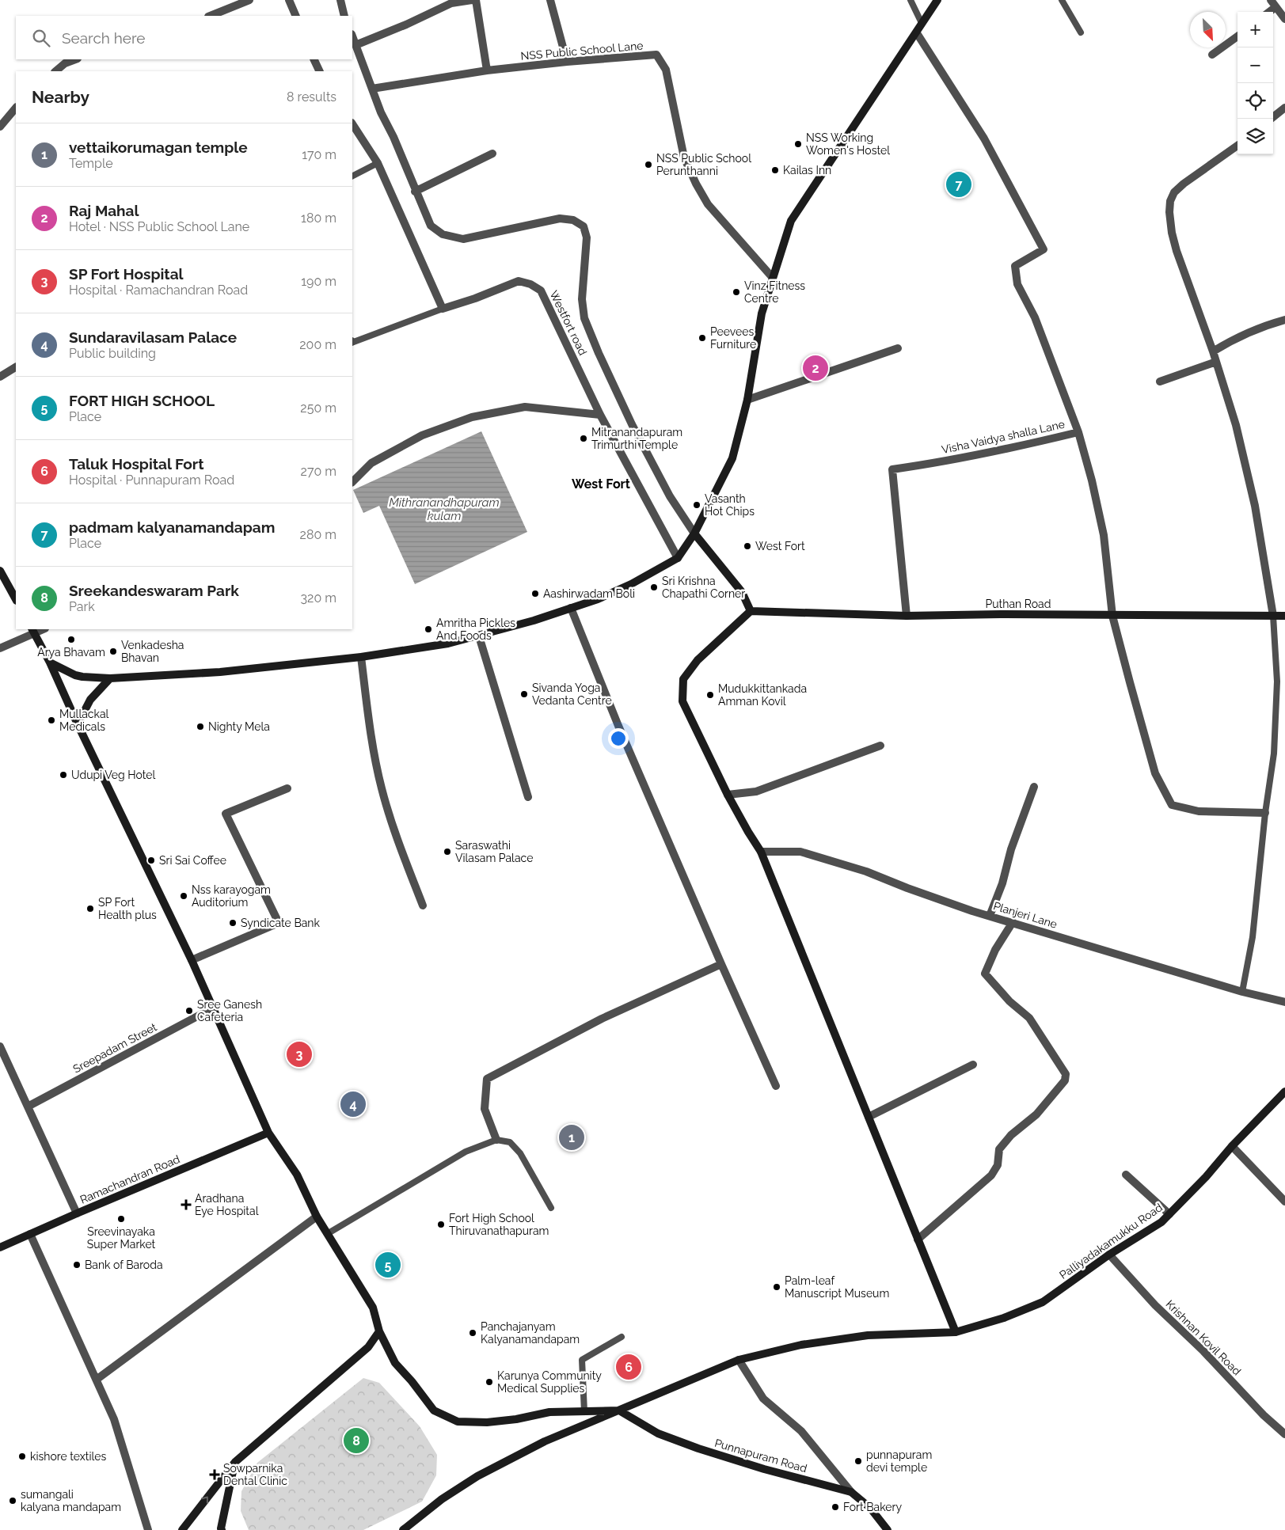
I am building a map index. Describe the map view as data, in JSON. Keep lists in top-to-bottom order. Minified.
{"streets":{"street":["NSS Public School Lane","Westfort road","Visha Vaidya shalla Lane","Puthan Road","Planjeri Lane","Sreepadam Street","Ramachandran Road","Palliyadakamukku Road","Krishnan Kovil Road","Punnapuram Road"]},"crossings":[["Visha Vaidya shalla Lane","Puthan Road"],["Palliyadakamukku Road","Krishnan Kovil Road"],["Palliyadakamukku Road","Punnapuram Road"]],"districts":["West Fort"],"water":["Mithranandhapuram kulam"],"places":{"other":["NSS Working Women's Hostel","NSS Public School Perunthanni","Kailas Inn","Vinz Fitness Centre","Peevees Furniture","Mitranandapuram Trimurthi Temple","Vasanth Hot Chips","West Fort","Sri Krishna Chapathi Corner","Aashirwadam Boli","Amritha Pickles And Foods","Arya Bhavam","Venkadesha Bhavan","Sivanda Yoga Vedanta Centre","Mudukkittankada Amman Kovil","Mullackal Medicals","Nighty Mela","Udupi Veg Hotel","Saraswathi Vilasam Palace","Sri Sai Coffee","Nss karayogam Auditorium","SP Fort Health plus","Syndicate Bank","Sree Ganesh Cafeteria","Sreevinayaka Super Market","Fort High School Thiruvanathapuram","Bank of Baroda","Palm-leaf Manuscript Museum","Panchajanyam Kalyanamandapam","Karunya Community Medical Supplies","kishore textiles","punnapuram devi temple","sumangali kalyana mandapam","Fort Bakery"],"health":["Aradhana Eye Hospital","Sowparnika Dental Clinic"]},"north":"bottom right","page":{"map_buttons":["+","−"],"search":"Search here","heading":["Nearby","8 results"],"list":[{"mark":"1","name":"vettaikorumagan temple","note":"Temple","value":"170 m"},{"mark":"2","name":"Raj Mahal","note":"Hotel · NSS Public School Lane","value":"180 m"},{"mark":"3","name":"SP Fort Hospital","note":"Hospital · Ramachandran Road","value":"190 m"},{"mark":"4","name":"Sundaravilasam Palace","note":"Public building","value":"200 m"},{"mark":"5","name":"FORT HIGH SCHOOL","note":"Place","value":"250 m"},{"mark":"6","name":"Taluk Hospital Fort","note":"Hospital · Punnapuram Road","value":"270 m"},{"mark":"7","name":"padmam kalyanamandapam","note":"Place","value":"280 m"},{"mark":"8","name":"Sreekandeswaram Park","note":"Park","value":"320 m"}],"pins":["7","2","3","4","1","5","6","8"]}}
